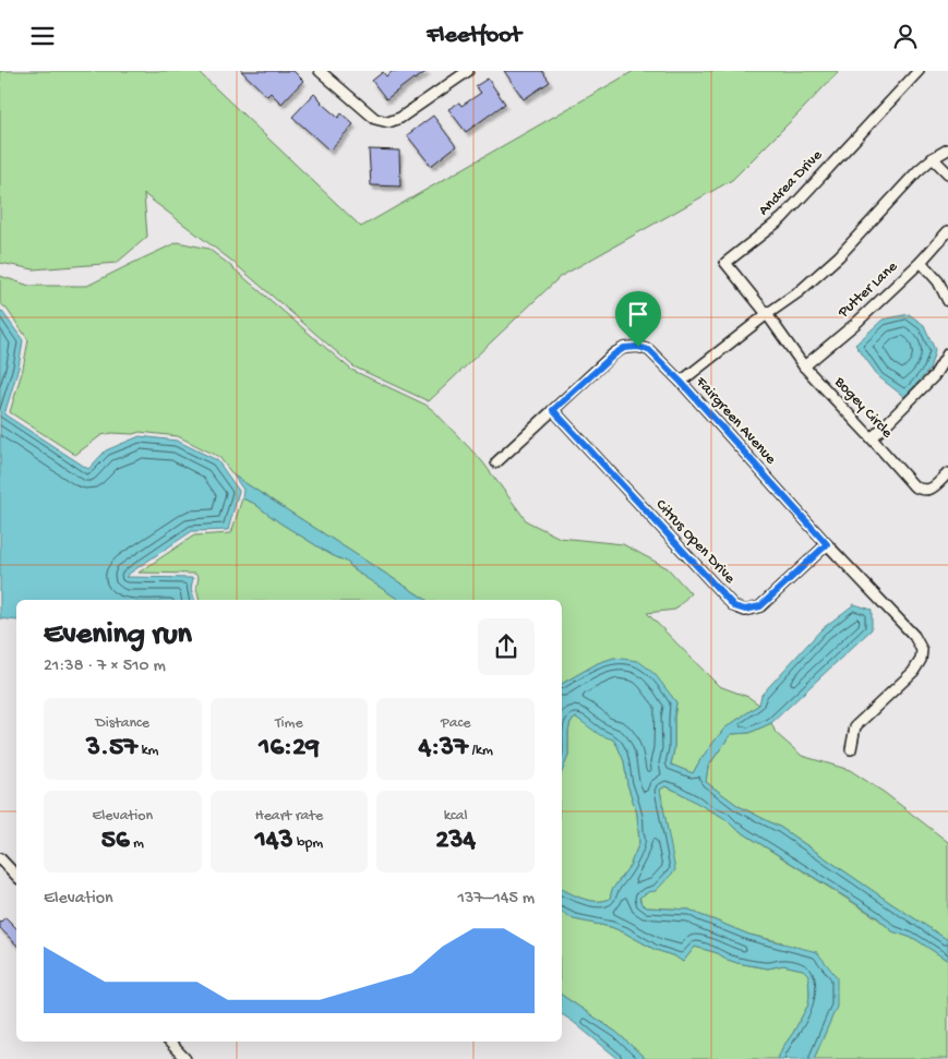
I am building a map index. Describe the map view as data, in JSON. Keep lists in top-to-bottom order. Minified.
{"streets":{"street":["Andrea Drive","Putter Lane","Bogey Circle","Fairgreen Avenue","Citrus Open Drive"]},"crossings":[["Andrea Drive","Bogey Circle"],["Andrea Drive","Fairgreen Avenue"],["Putter Lane","Bogey Circle"],["Bogey Circle","Fairgreen Avenue"],["Fairgreen Avenue","Citrus Open Drive"]],"page":{"header":"Fleetfoot","heading":["Evening run","21:38 · 7 × 510 m"],"stats":[["Distance","3.57 km"],["Time","16:29"],["Pace","4:37 /km"],["Elevation","56 m"],["Heart rate","143 bpm"],["kcal","234"]],"chart":["Elevation","137–145 m"]}}
